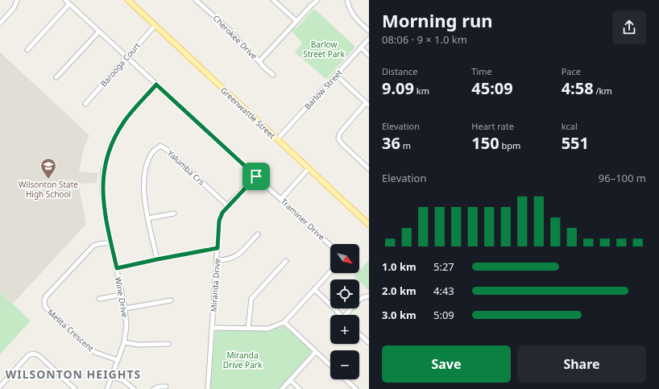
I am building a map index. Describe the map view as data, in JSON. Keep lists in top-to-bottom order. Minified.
{"streets":{"main road":["Greenwattle Street"],"street":["Cherokee Drive","Barooga Court","Barlow Street","Yalumba Crs","Traminer Drive","Miranda Drive","Wine Drive","Melita Crescent"]},"crossings":[["Barooga Court","Greenwattle Street"],["Barooga Court","Traminer Drive"],["Barlow Street","Greenwattle Street"],["Yalumba Crs","Miranda Drive"],["Traminer Drive","Miranda Drive"],["Traminer Drive","Wine Drive"],["Wine Drive","Melita Crescent"]],"districts":["WILSONTON HEIGHTS"],"parks":["Barlow Street Park","Miranda Drive Park"],"places":{"school or university":["Wilsonton State High School"]},"north":"bottom right","page":{"heading":["Morning run","08:06 · 9 × 1.0 km"],"stats":[["Distance","9.09 km"],["Time","45:09"],["Pace","4:58 /km"],["Elevation","36 m"],["Heart rate","150 bpm"],["kcal","551"]],"chart":["Elevation","96–100 m"],"map_buttons":["+","−"],"list":[{"name":"1.0 km","note":"5:27"},{"name":"2.0 km","note":"4:43"},{"name":"3.0 km","note":"5:09"}],"buttons":["Save","Share"]}}
